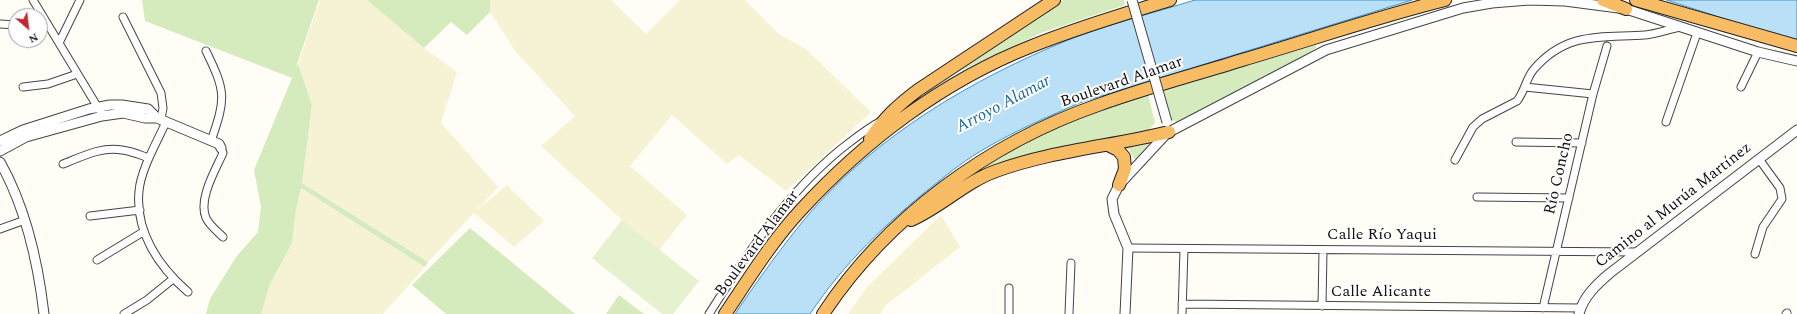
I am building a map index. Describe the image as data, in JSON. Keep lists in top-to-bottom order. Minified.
{"streets":{"highway":["Boulevard Alamar"],"street":["Río Concho","Camino al Murúa Martínez","Calle Río Yaqui","Calle Alicante"]},"crossings":[["Río Concho","Calle Río Yaqui"],["Río Concho","Calle Alicante"],["Camino al Murúa Martínez","Calle Río Yaqui"],["Camino al Murúa Martínez","Calle Alicante"]],"water":["Arroyo Alamar"],"north":"bottom right"}
